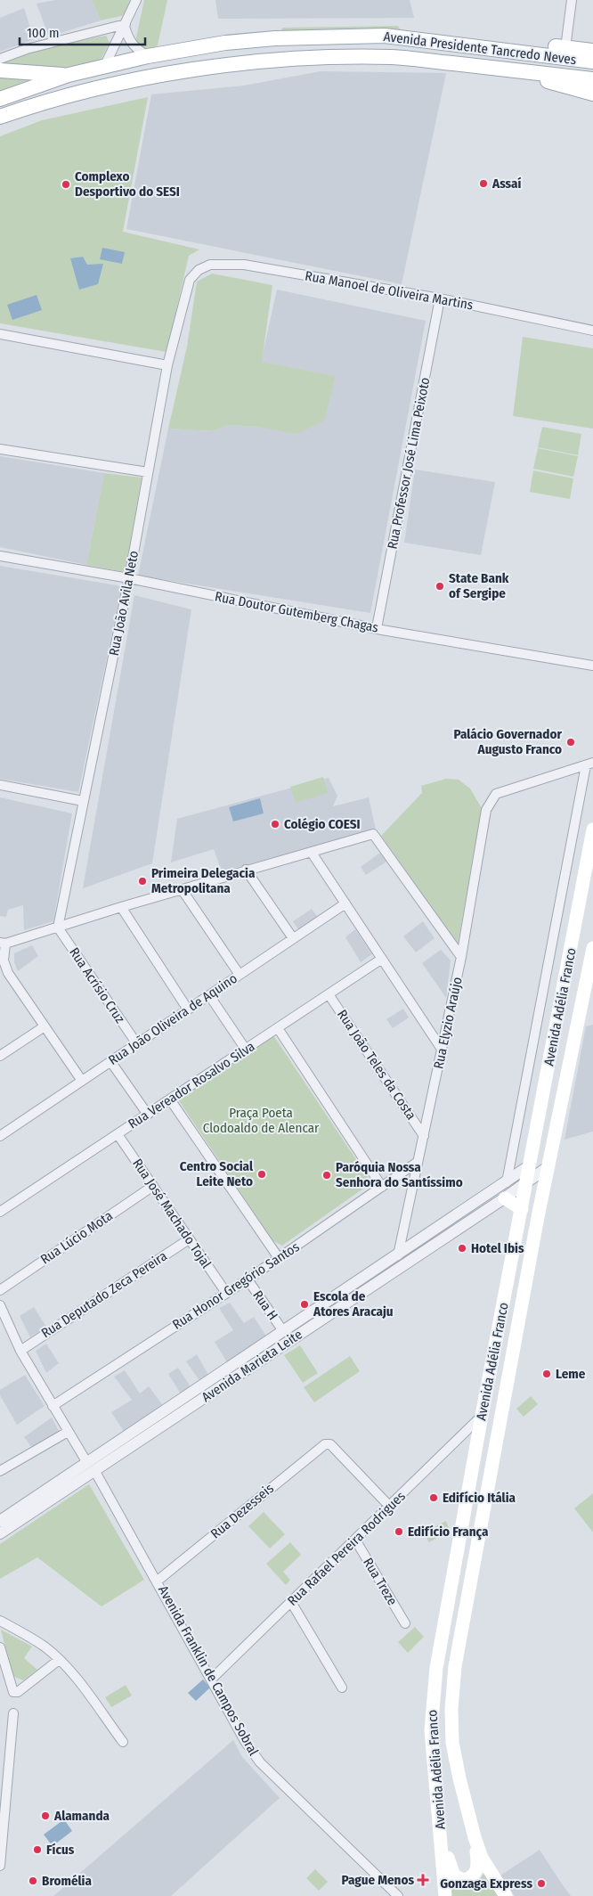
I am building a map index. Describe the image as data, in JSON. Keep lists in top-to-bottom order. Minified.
{"streets":{"main road":["Avenida Presidente Tancredo Neves","Avenida Adélia Franco"],"street":["Rua Manoel de Oliveira Martins","Rua Professor José Lima Peixoto","Rua João Avila Neto","Rua Doutor Gutemberg Chagas","Rua Acrísio Cruz","Rua João Oliveira de Aquino","Rua Elyzio Araújo","Rua João Teles da Costa","Rua Vereador Rosalvo Silva","Rua José Machado Tojal","Rua Lúcio Mota","Rua Honor Gregório Santos","Rua Deputado Zeca Pereira","Rua H","Avenida Marieta Leite","Rua Dezesseis","Rua Rafael Pereira Rodrigues","Rua Treze","Avenida Franklin de Campos Sobral"]},"crossings":[["Rua Manoel de Oliveira Martins","Rua Professor José Lima Peixoto"],["Rua Manoel de Oliveira Martins","Rua João Avila Neto"],["Rua Professor José Lima Peixoto","Rua Doutor Gutemberg Chagas"],["Rua João Avila Neto","Rua Doutor Gutemberg Chagas"],["Rua João Avila Neto","Rua Acrísio Cruz"],["Rua Acrísio Cruz","Rua João Oliveira de Aquino"],["Avenida Adélia Franco","Avenida Marieta Leite"],["Avenida Adélia Franco","Rua Rafael Pereira Rodrigues"],["Rua Elyzio Araújo","Rua João Teles da Costa"],["Rua Elyzio Araújo","Rua Honor Gregório Santos"],["Rua Elyzio Araújo","Avenida Marieta Leite"],["Rua João Teles da Costa","Rua Vereador Rosalvo Silva"],["Rua Vereador Rosalvo Silva","Rua José Machado Tojal"],["Rua José Machado Tojal","Rua Lúcio Mota"],["Rua José Machado Tojal","Rua Honor Gregório Santos"],["Rua José Machado Tojal","Rua Deputado Zeca Pereira"],["Rua Honor Gregório Santos","Rua H"],["Rua Honor Gregório Santos","Avenida Franklin de Campos Sobral"],["Rua Deputado Zeca Pereira","Avenida Franklin de Campos Sobral"],["Rua H","Avenida Marieta Leite"],["Avenida Marieta Leite","Avenida Franklin de Campos Sobral"],["Rua Dezesseis","Rua Rafael Pereira Rodrigues"],["Rua Dezesseis","Avenida Franklin de Campos Sobral"],["Rua Rafael Pereira Rodrigues","Rua Treze"],["Rua Rafael Pereira Rodrigues","Avenida Franklin de Campos Sobral"]],"parks":["Praça Poeta Clodoaldo de Alencar"],"places":{"other":["Assaí","Complexo Desportivo do SESI","State Bank of Sergipe","Palácio Governador Augusto Franco","Colégio COESI","Primeira Delegacia Metropolitana","Centro Social Leite Neto","Paróquia Nossa Senhora do Santíssimo","Hotel Ibis","Escola de Atores Aracaju","Leme","Edifício Itália","Edifício França","Alamanda","Fícus","Bromélia","Gonzaga Express"],"health":["Pague Menos"]},"scale_bar":"100 m"}
